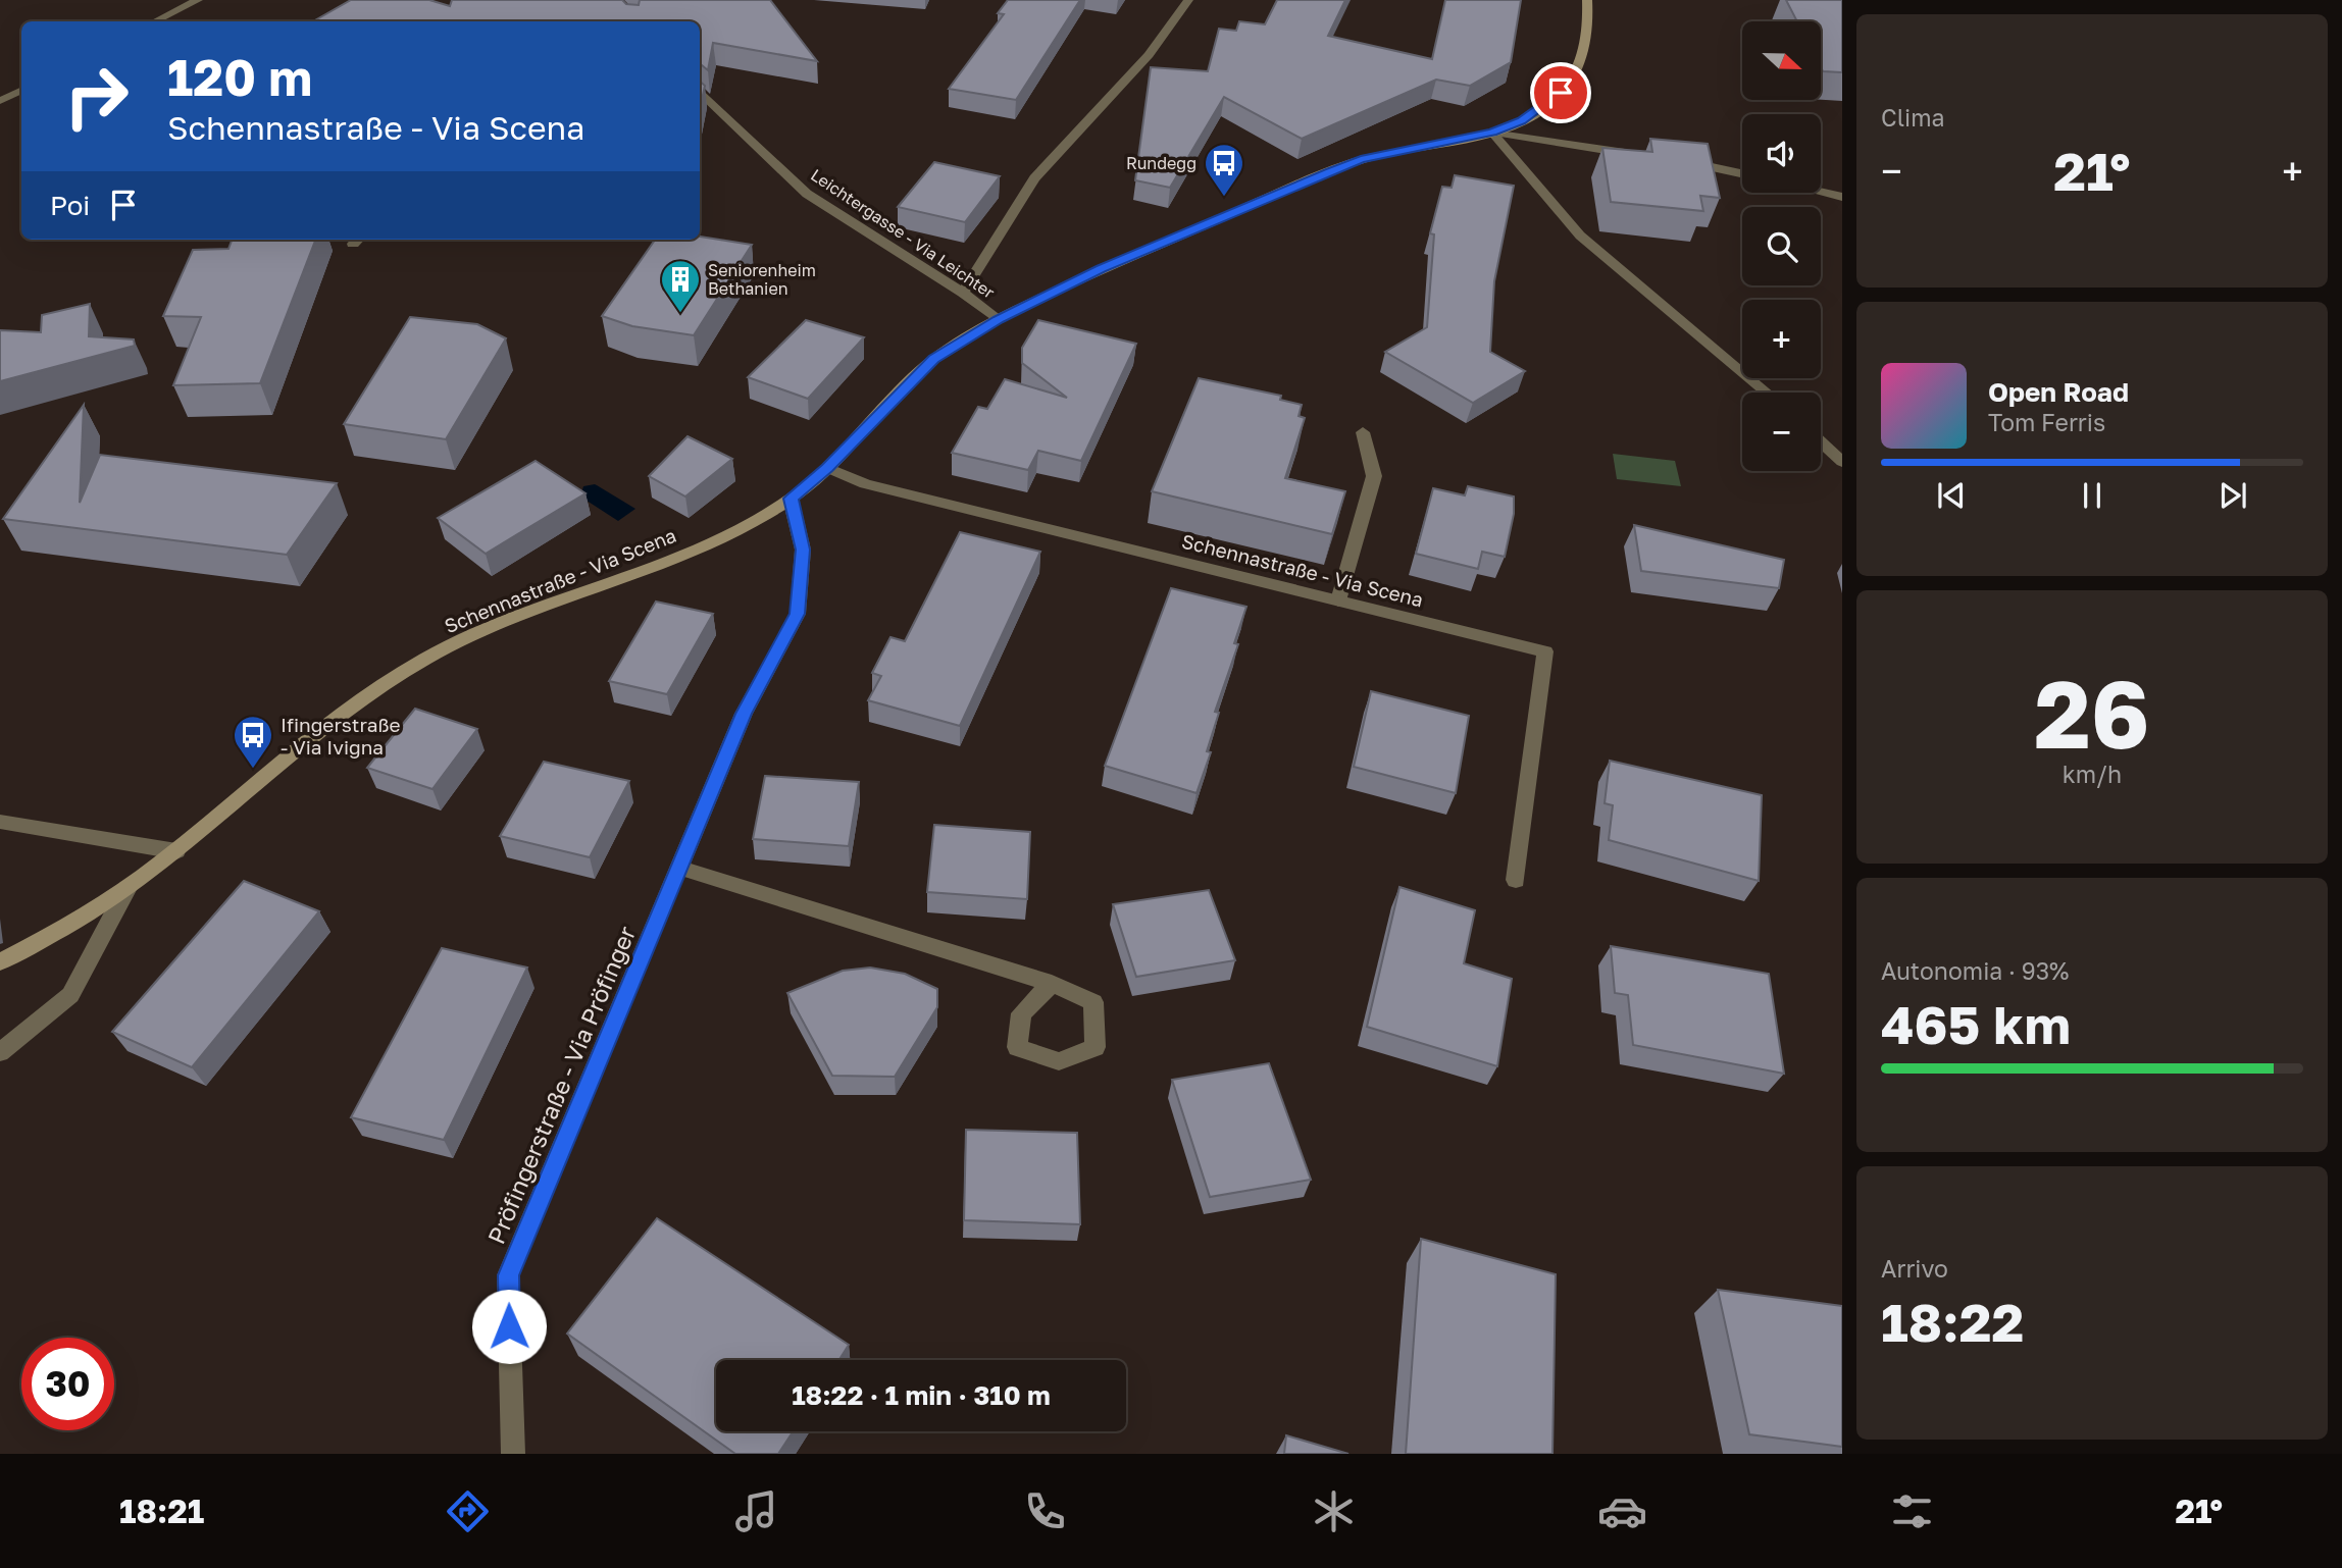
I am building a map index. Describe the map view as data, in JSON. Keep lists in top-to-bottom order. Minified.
{"streets":{"street":["Leichtergasse - Via Leichter","Schennastraße - Via Scena","Pröfingerstraße - Via Pröfinger"]},"crossings":[["Leichtergasse - Via Leichter","Schennastraße - Via Scena"],["Schennastraße - Via Scena","Pröfingerstraße - Via Pröfinger"]],"places":{"bus stop":["Rundegg","Ifingerstraße - Via Ivigna"],"building":["Seniorenheim Bethanien"]},"north":"right","page":{"tile":["Clima",["26","km/h"],["Autonomia · 93%","465 km"],["Arrivo","18:22"]],"map_buttons":["+","−"],"turn":["120 m","Schennastraße - Via Scena"],"heat":["−","21°","+"],"then":"Poi","song":["Open Road","Tom Ferris"],"limit":"30","trip":"18:22 · 1 min · 310 m","tabs":["18:21","21°"]}}
